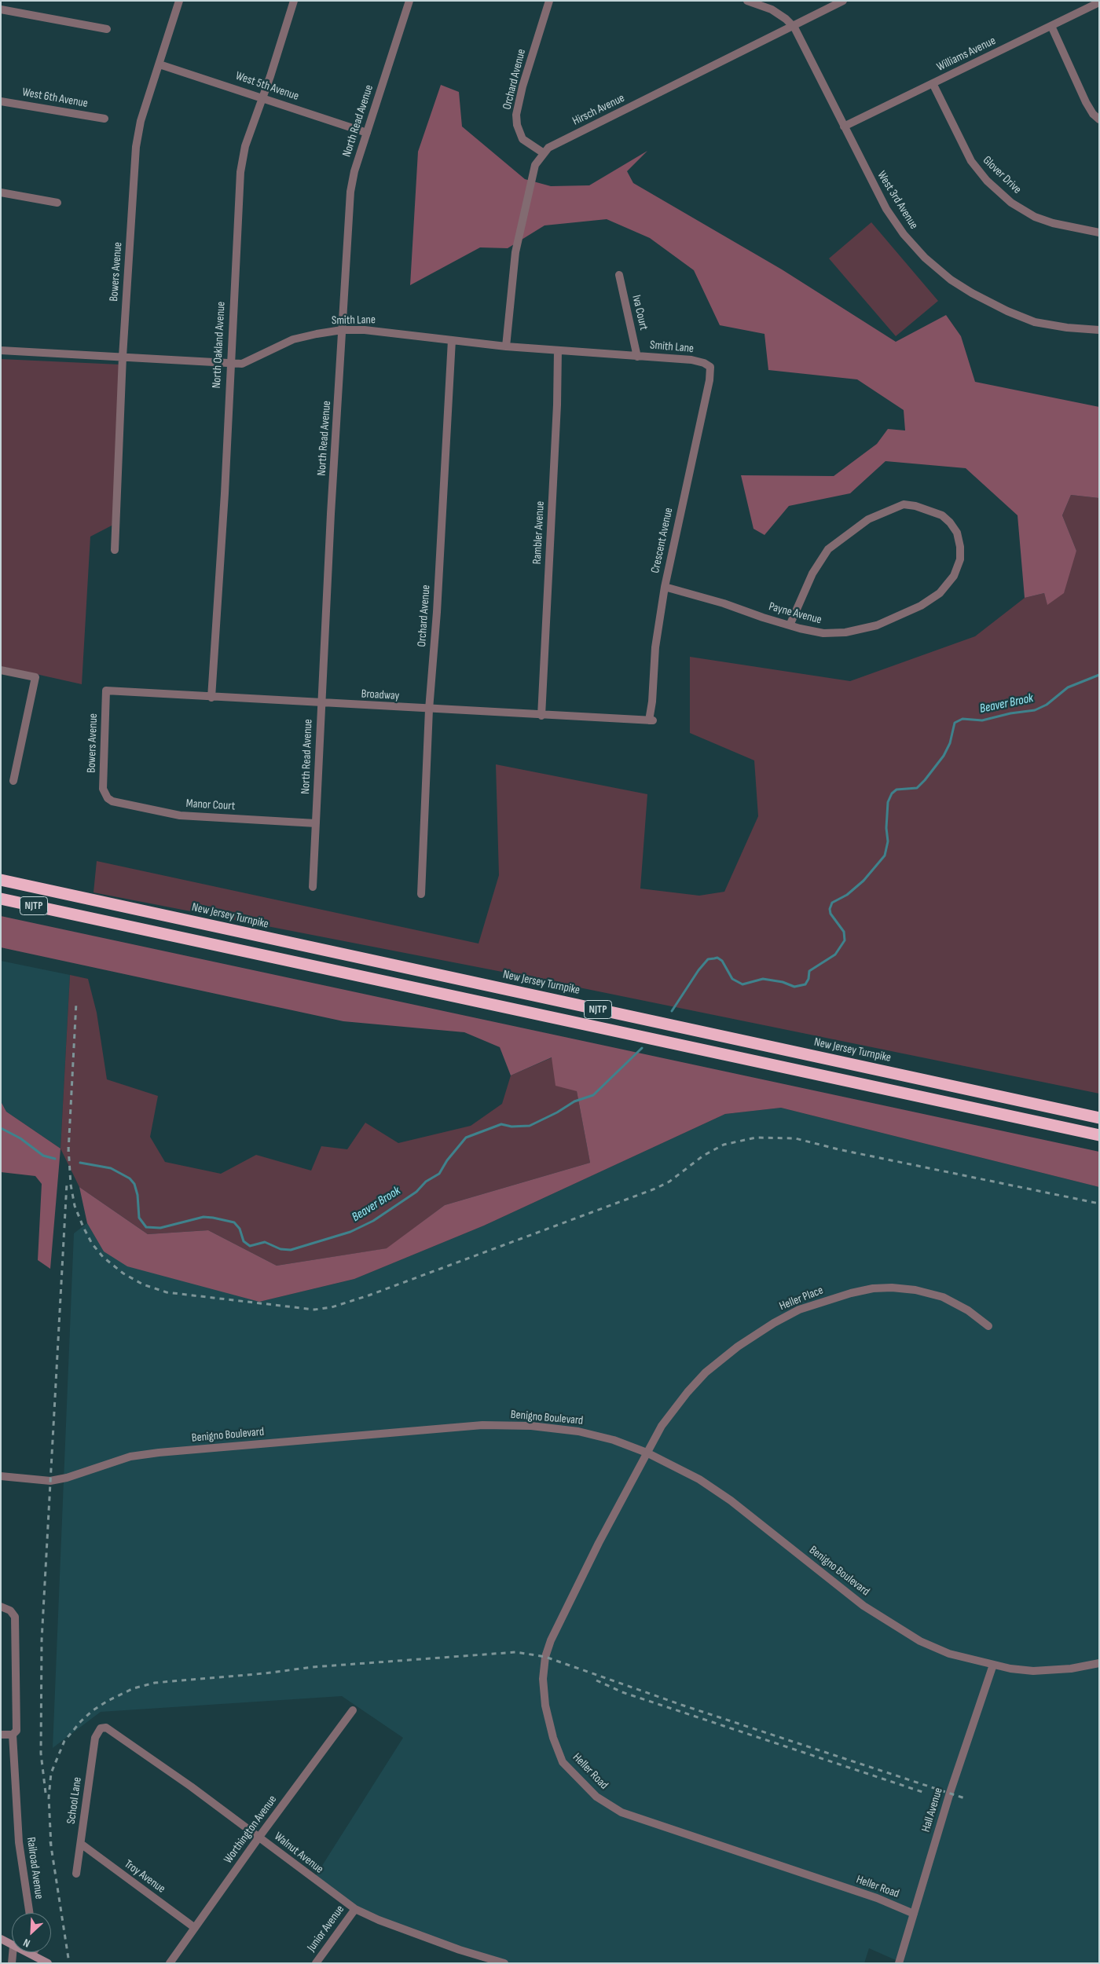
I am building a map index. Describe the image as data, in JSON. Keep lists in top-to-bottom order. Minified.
{"streets":{"highway":["NJTP","New Jersey Turnpike"],"street":["Williams Avenue","Orchard Avenue","West 5th Avenue","West 6th Avenue","Hirsch Avenue","North Read Avenue","Glover Drive","West 3rd Avenue","Bowers Avenue","Iva Court","Smith Lane","North Oakland Avenue","Rambler Avenue","Crescent Avenue","Payne Avenue","Broadway","Manor Court","Heller Place","Benigno Boulevard","Heller Road","School Lane","Hall Avenue","Worthington Avenue","Walnut Avenue","Railroad Avenue","Troy Avenue","Junior Avenue"]},"crossings":[["Williams Avenue","Glover Drive"],["Williams Avenue","West 3rd Avenue"],["Orchard Avenue","Hirsch Avenue"],["Orchard Avenue","Smith Lane"],["Orchard Avenue","Broadway"],["West 5th Avenue","North Read Avenue"],["West 5th Avenue","Bowers Avenue"],["West 5th Avenue","North Oakland Avenue"],["Hirsch Avenue","West 3rd Avenue"],["Hirsch Avenue","Smith Lane"],["North Read Avenue","Smith Lane"],["North Read Avenue","Broadway"],["North Read Avenue","Manor Court"],["Bowers Avenue","Smith Lane"],["Bowers Avenue","Broadway"],["Bowers Avenue","Manor Court"],["Iva Court","Smith Lane"],["Smith Lane","North Oakland Avenue"],["Smith Lane","Rambler Avenue"],["Smith Lane","Crescent Avenue"],["North Oakland Avenue","Broadway"],["Rambler Avenue","Broadway"],["Crescent Avenue","Payne Avenue"],["Crescent Avenue","Broadway"],["Heller Place","Benigno Boulevard"],["Heller Place","Heller Road"],["Benigno Boulevard","Heller Road"],["Benigno Boulevard","Hall Avenue"],["Heller Road","Hall Avenue"],["School Lane","Walnut Avenue"],["School Lane","Troy Avenue"],["Worthington Avenue","Walnut Avenue"],["Worthington Avenue","Troy Avenue"],["Walnut Avenue","Junior Avenue"]],"water":["Beaver Brook"],"north":"bottom left"}
